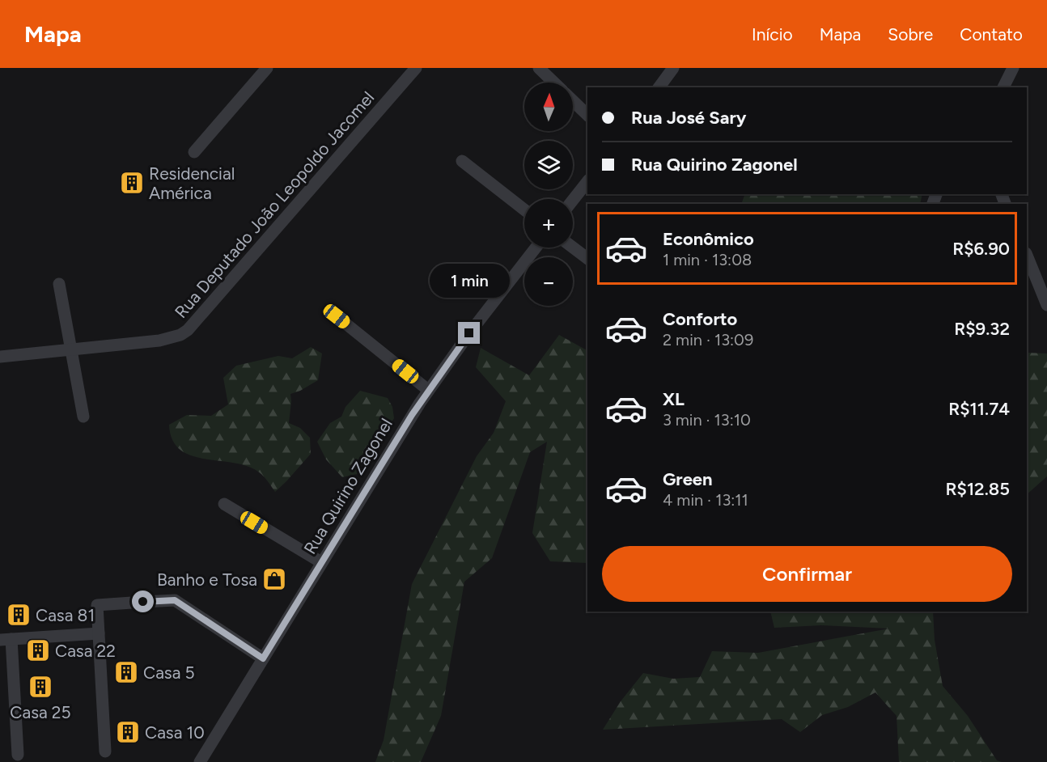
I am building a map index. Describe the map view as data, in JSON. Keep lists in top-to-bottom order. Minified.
{"streets":{"street":["Rua Deputado João Leopoldo Jacomel","Rua Quirino Zagonel"]},"places":{"building":["Residencial América","Casa 81","Casa 22","Casa 5","Casa 25","Casa 10"],"shop":["Banho e Tosa"]},"north":"top","page":{"header":"Mapa","nav":["Início","Mapa","Sobre","Contato"],"map_buttons":["+","−"],"banner":["Rua José Sary","Rua Quirino Zagonel"],"list":[{"name":"Econômico","note":"1 min · 13:08","value":"R$6.90"},{"name":"Conforto","note":"2 min · 13:09","value":"R$9.32"},{"name":"XL","note":"3 min · 13:10","value":"R$11.74"},{"name":"Green","note":"4 min · 13:11","value":"R$12.85"}],"bubble":"1 min","buttons":"Confirmar"}}
